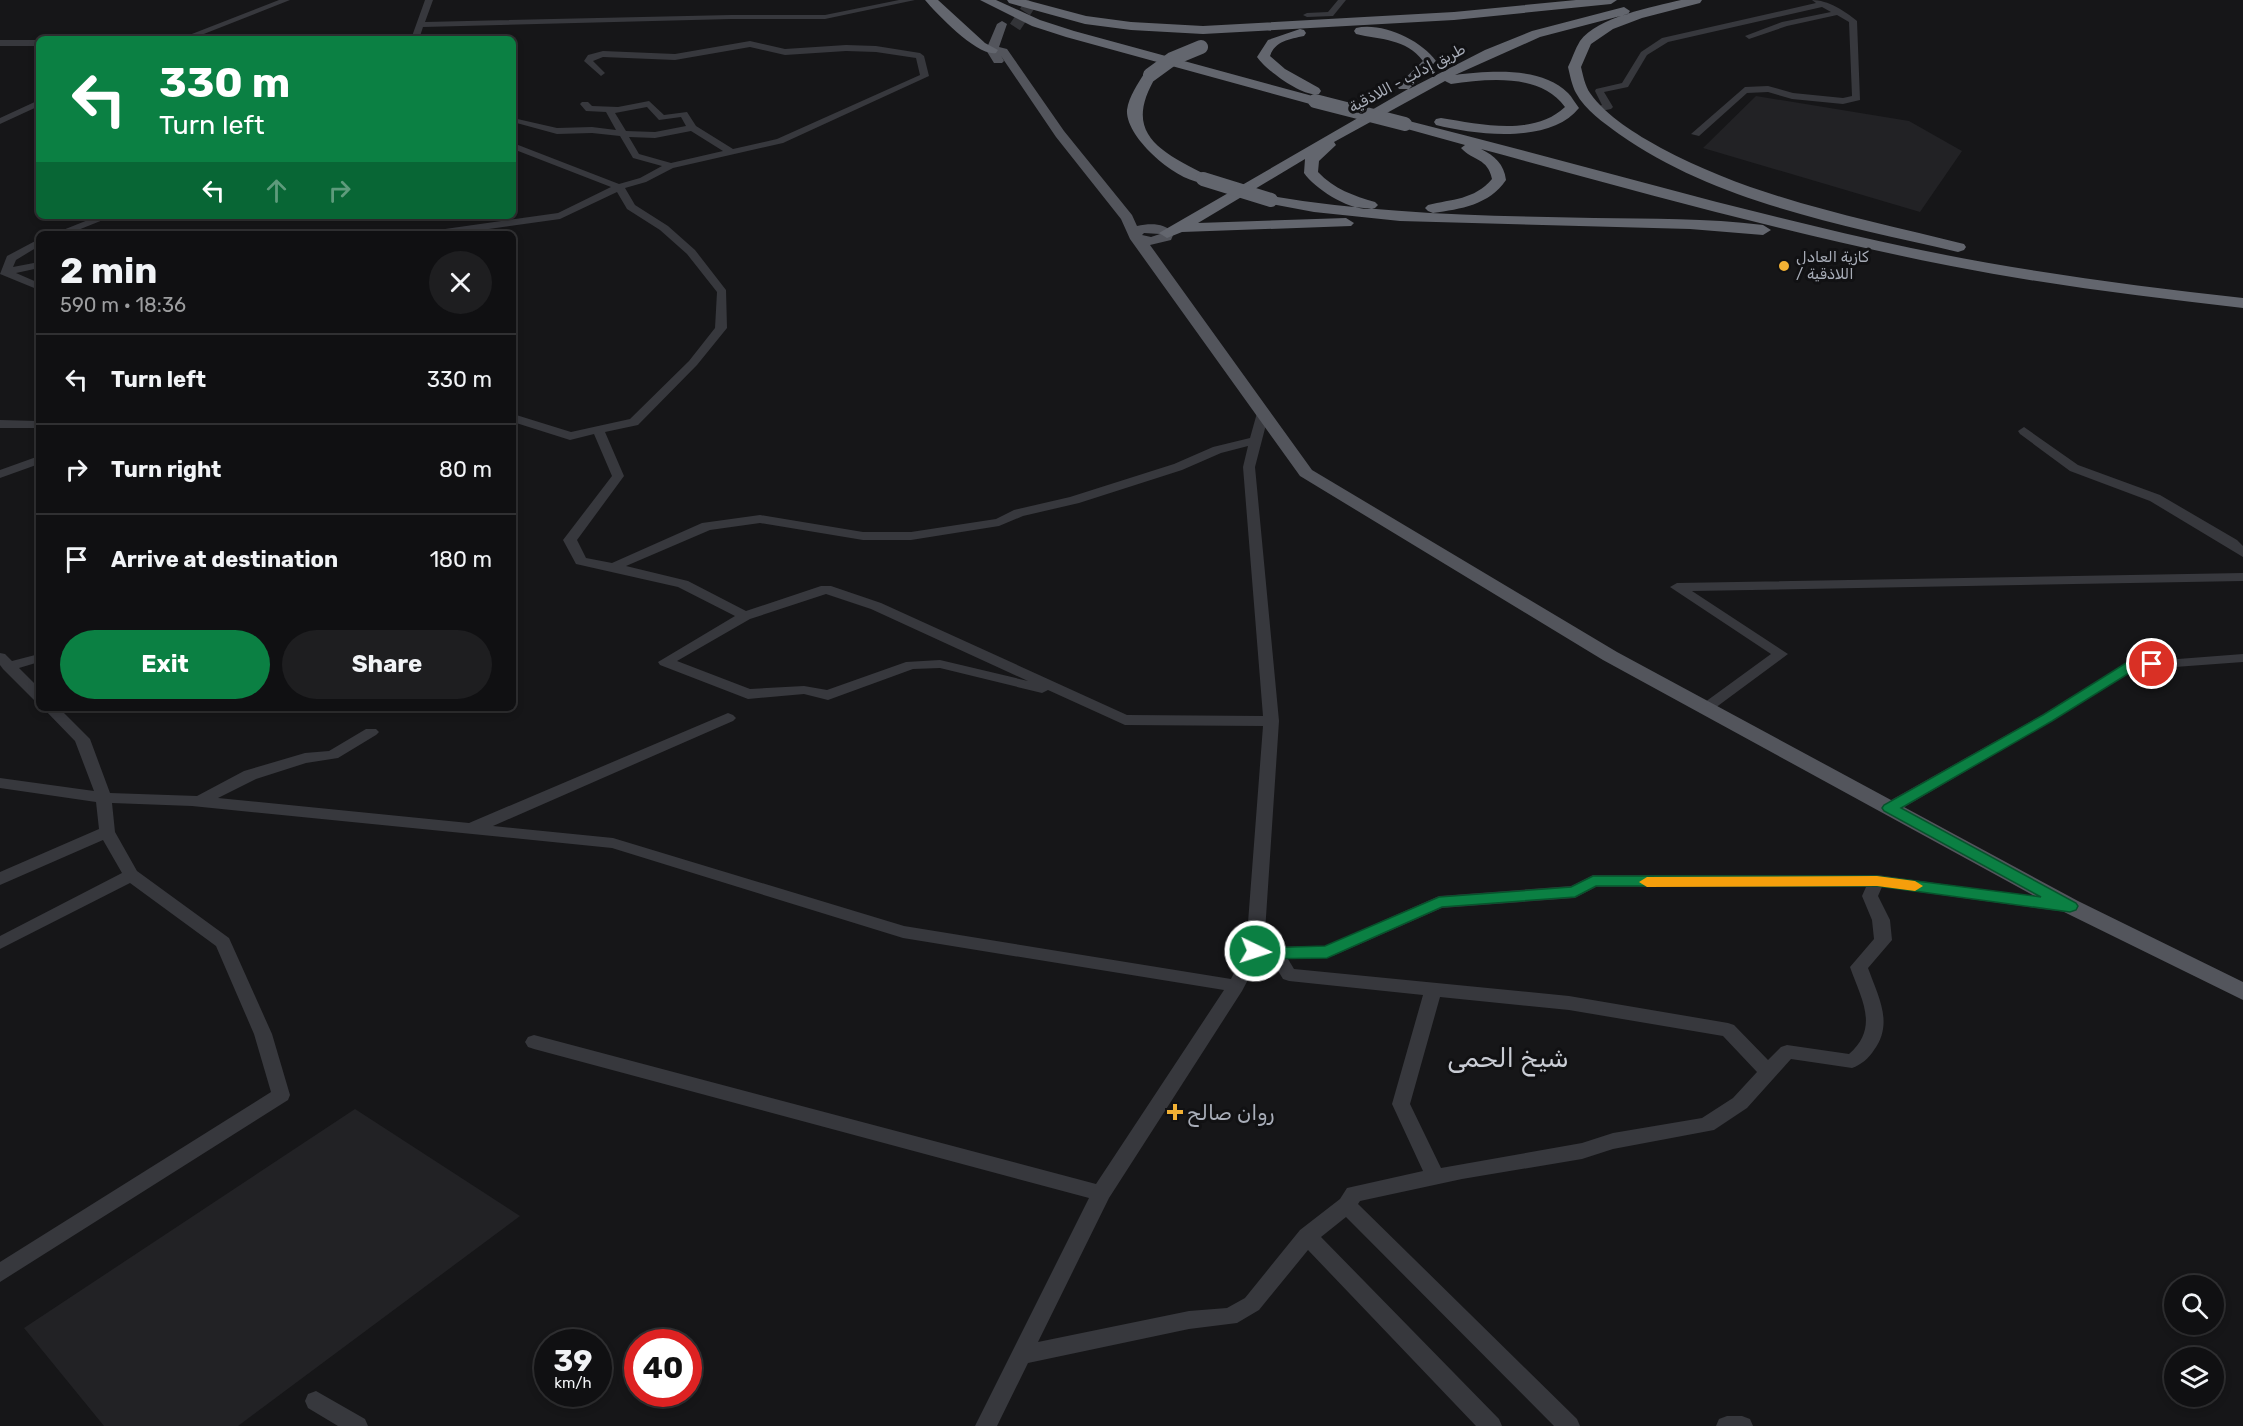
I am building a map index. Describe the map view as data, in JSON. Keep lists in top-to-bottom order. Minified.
{"streets":{"highway":["طريق إدلب - اللاذقية"]},"districts":["شيخ الحمى"],"places":{"other":["كازية العادل / اللاذقية"],"health":["روان صالح"]},"page":{"turn":["330 m","Turn left"],"heading":["2 min","590 m · 18:36"],"list":[{"name":"Turn left","value":"330 m"},{"name":"Turn right","value":"80 m"},{"name":"Arrive at destination","value":"180 m"}],"buttons":["Exit","Share"],"speed":"39 km/h","limit":"40"}}
